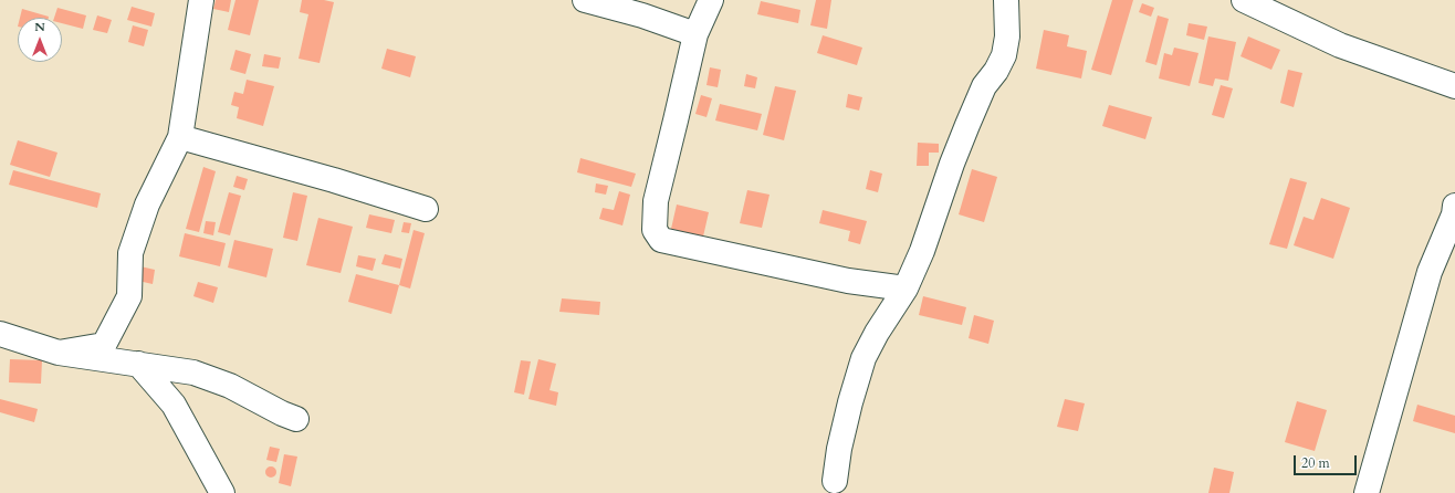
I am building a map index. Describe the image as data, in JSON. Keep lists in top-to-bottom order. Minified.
{"scale_bar":"20 m","north":"top"}
